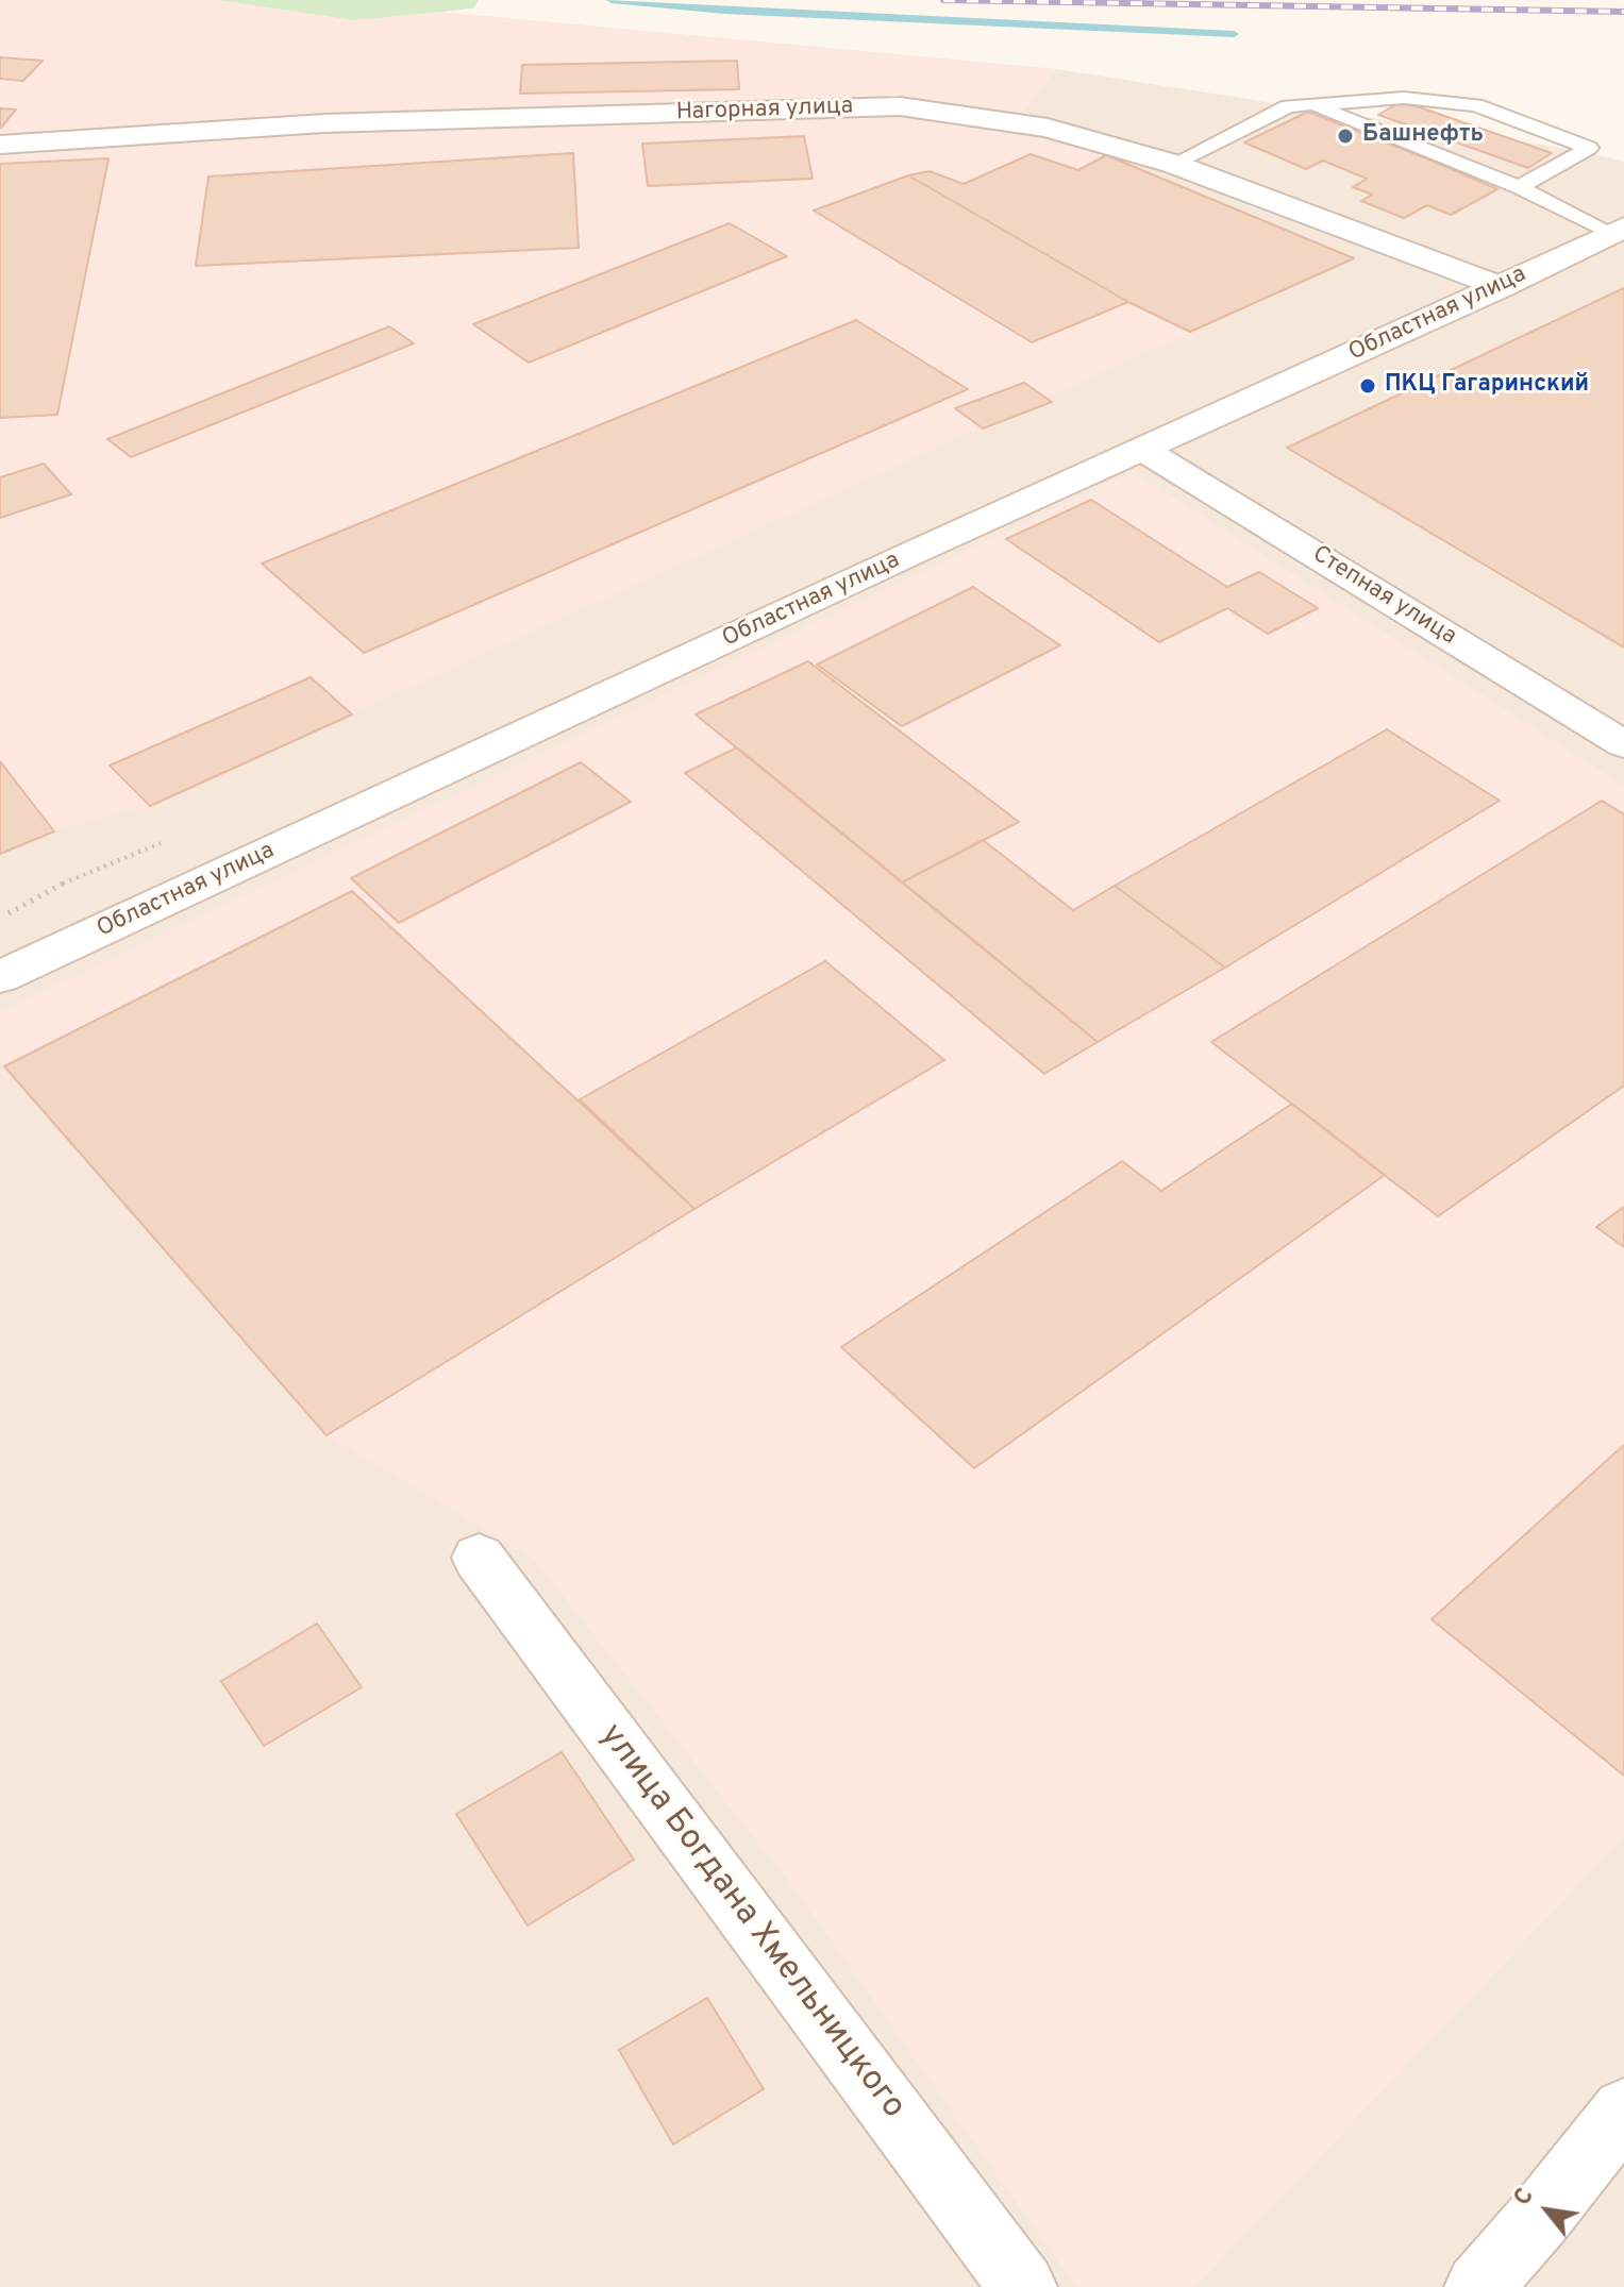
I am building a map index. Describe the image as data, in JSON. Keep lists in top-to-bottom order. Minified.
{"streets":{"street":["Нагорная улица","Областная улица","Степная улица","улица Богдана Хмельницкого"]},"crossings":[["Нагорная улица","Областная улица"],["Областная улица","Степная улица"]],"places":["Башнефть","ПКЦ Гагаринский"],"north":"top left"}
